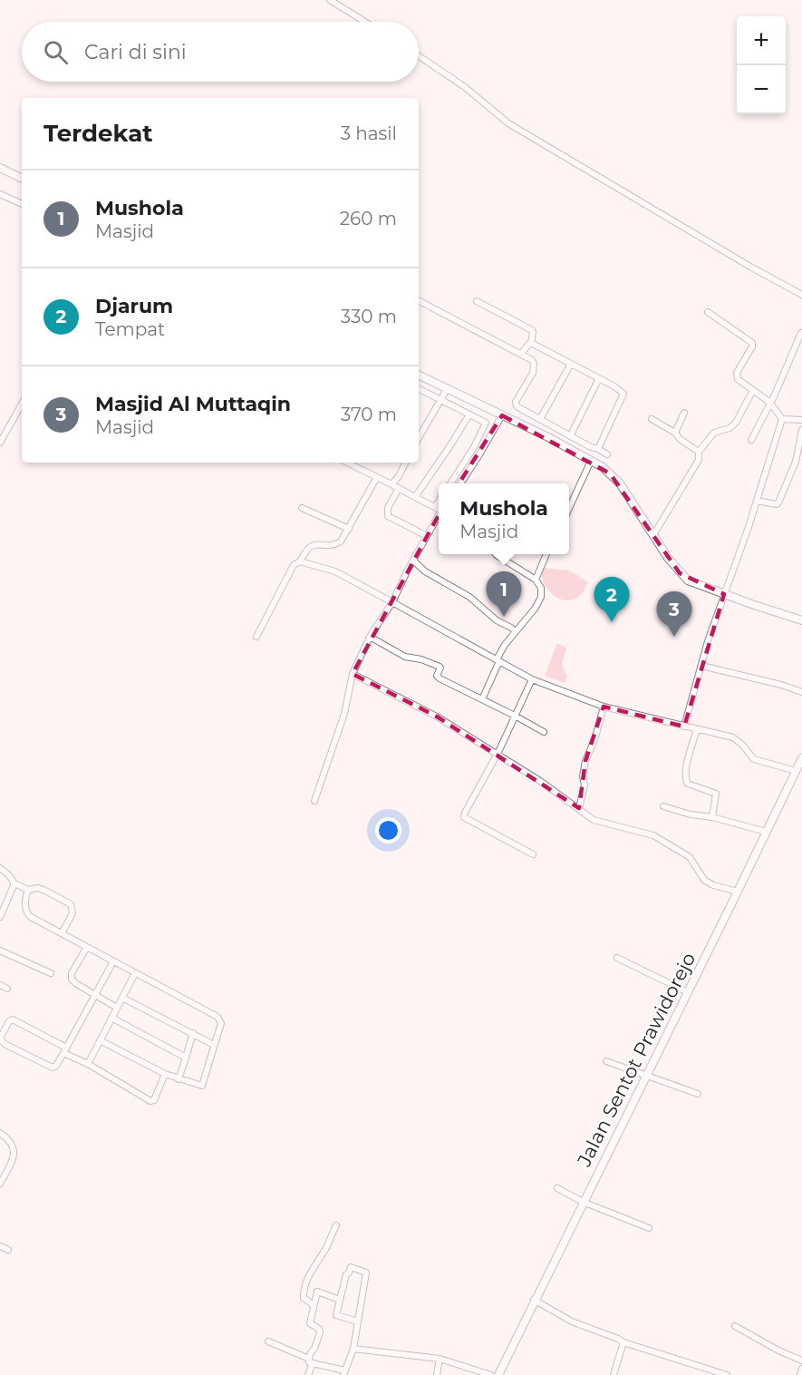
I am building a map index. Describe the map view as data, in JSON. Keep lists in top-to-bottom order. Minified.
{"streets":{"main road":["Jalan Sentot Prawidorejo"]},"page":{"map_buttons":["+","−"],"search":"Cari di sini","heading":["Terdekat","3 hasil"],"list":[{"mark":"1","name":"Mushola","note":"Masjid","value":"260 m"},{"mark":"2","name":"Djarum","note":"Tempat","value":"330 m"},{"mark":"3","name":"Masjid Al Muttaqin","note":"Masjid","value":"370 m"}],"popup":["Mushola","Masjid"],"pins":["1","2","3"]}}
